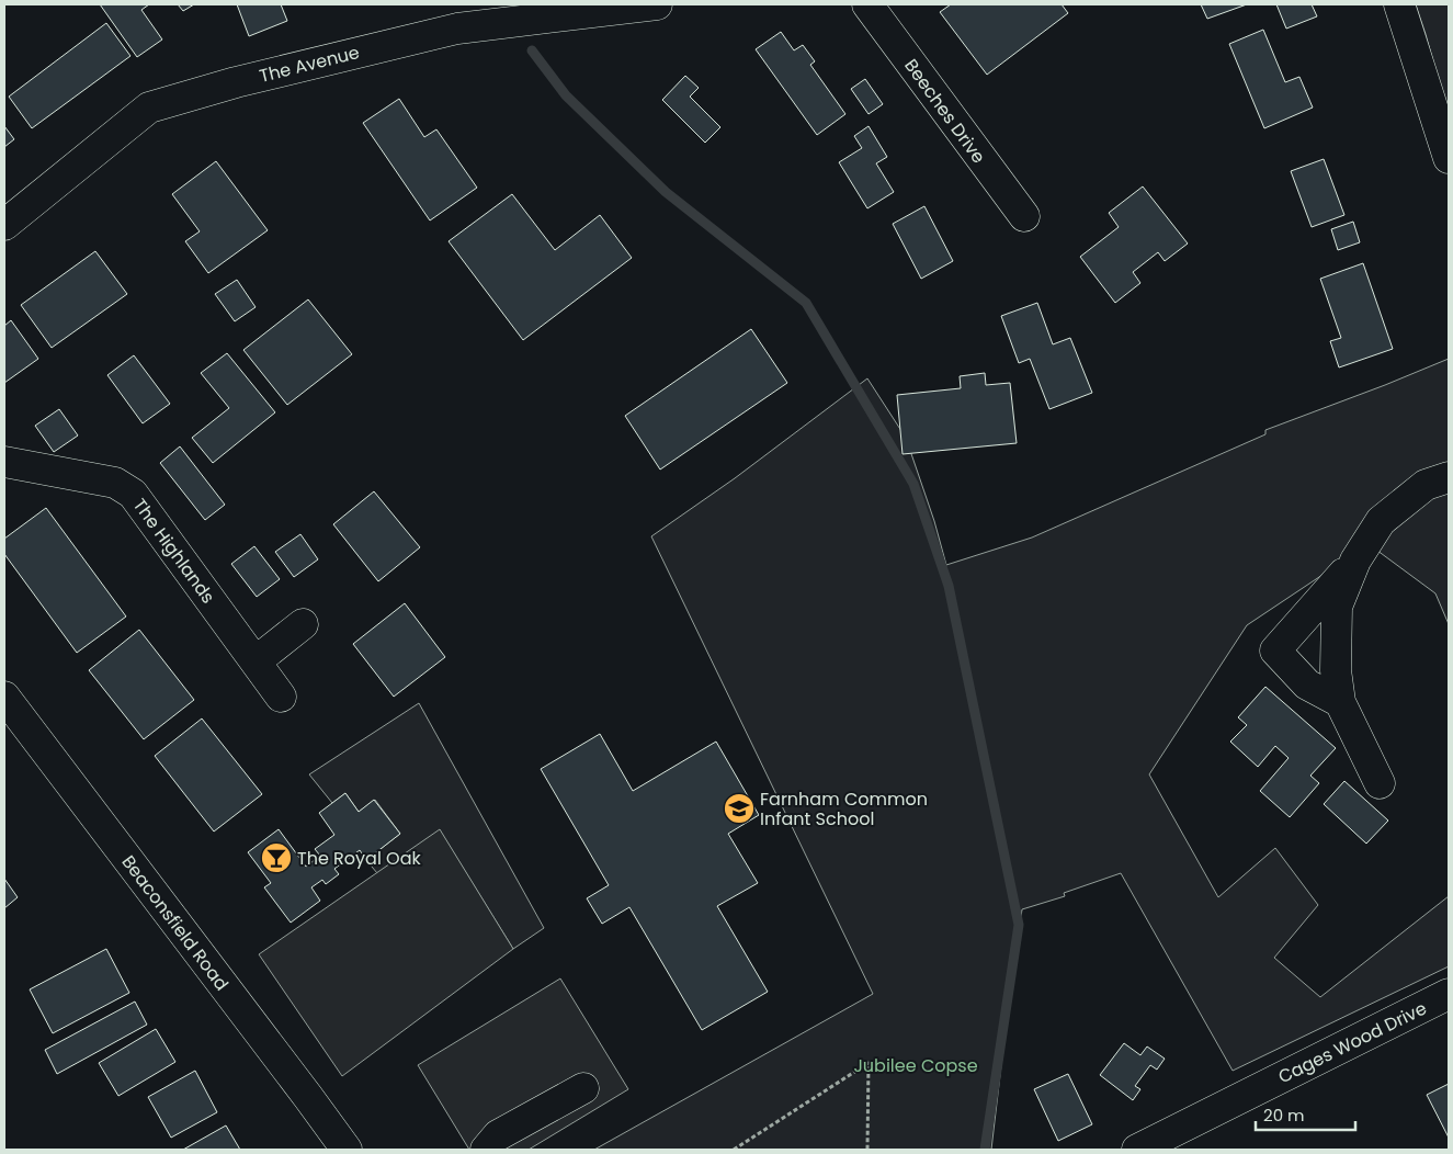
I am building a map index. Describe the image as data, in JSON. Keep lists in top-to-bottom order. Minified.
{"streets":{"street":["The Avenue","Beeches Drive","The Highlands","Beaconsfield Road","Cages Wood Drive"]},"parks":["Jubilee Copse"],"places":{"school or university":["Farnham Common Infant School"],"bar":["The Royal Oak"]},"scale_bar":"20 m"}
